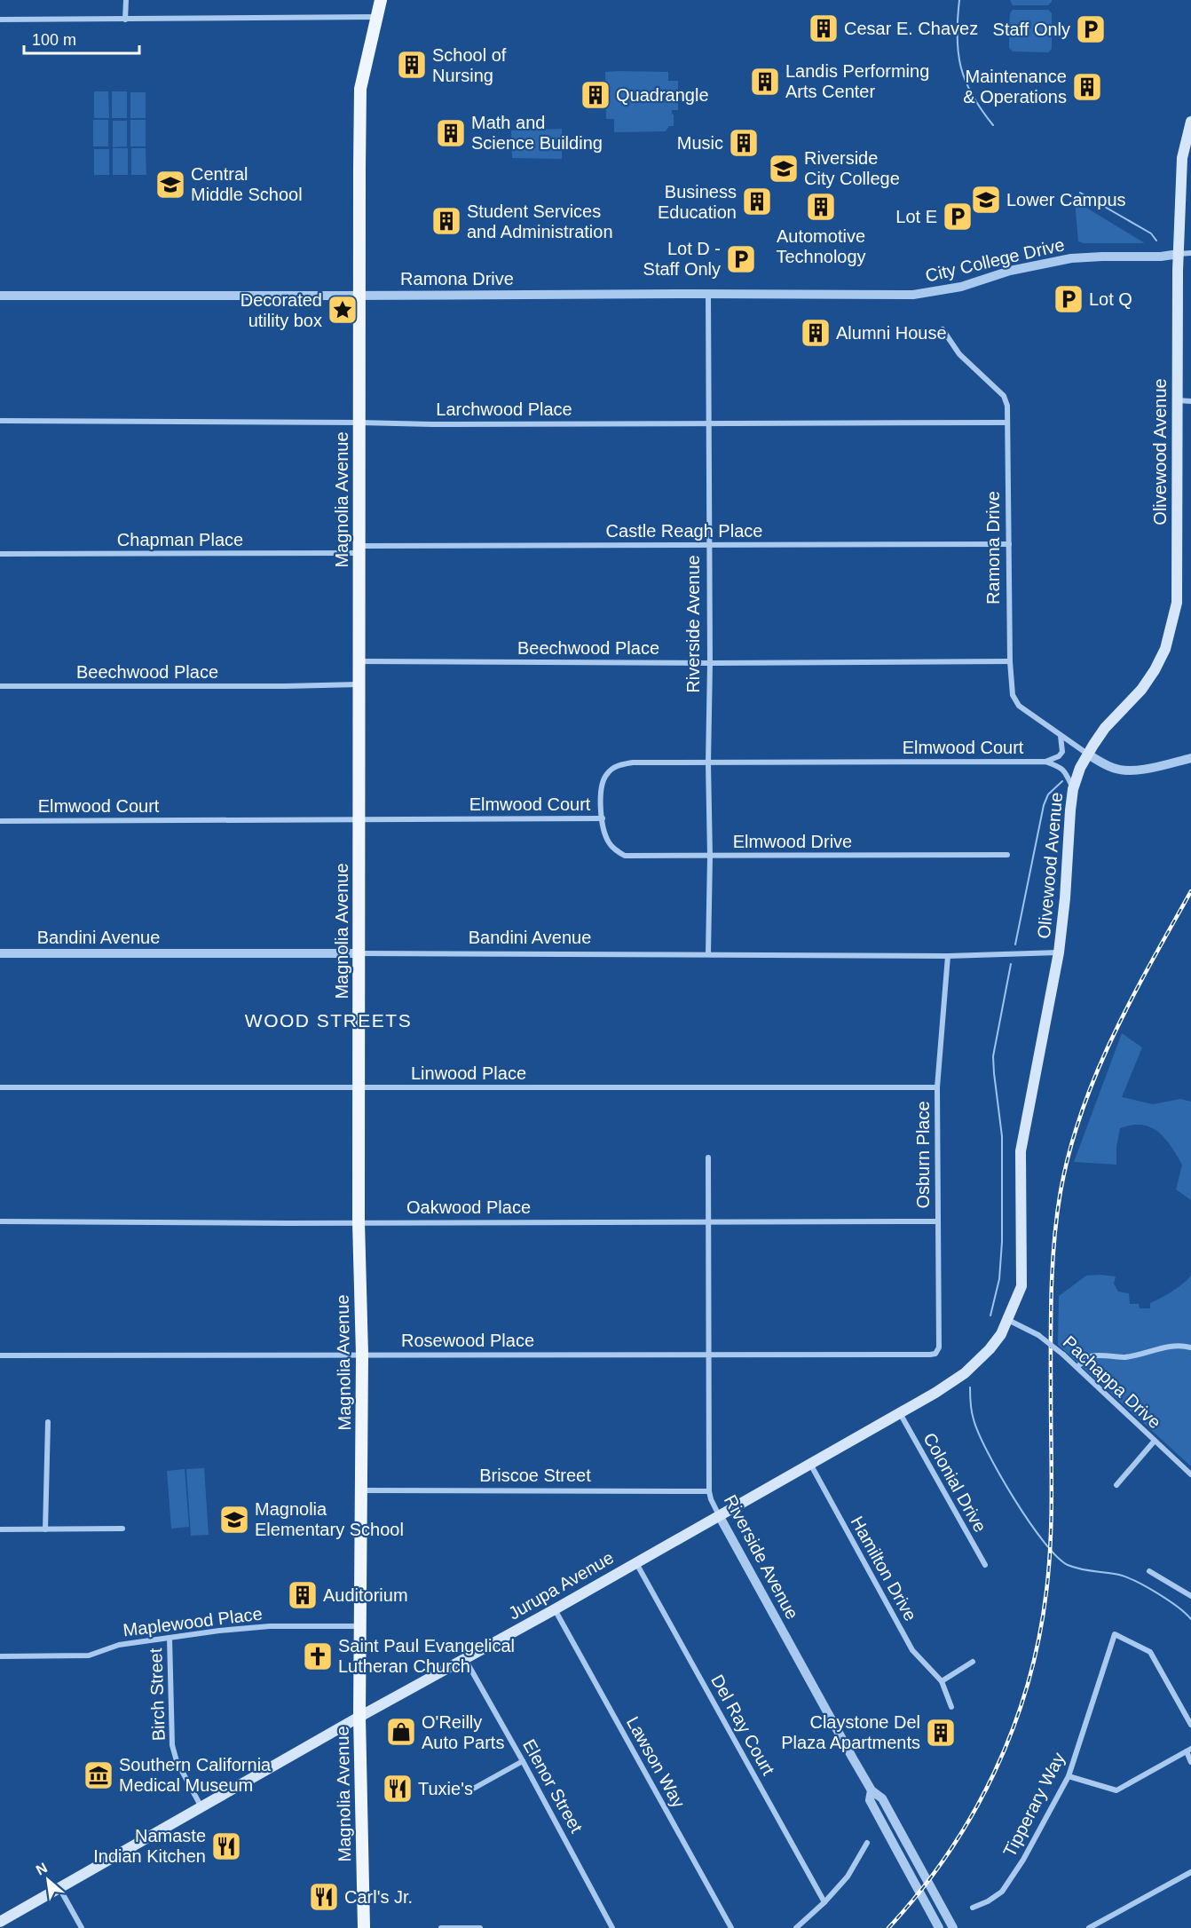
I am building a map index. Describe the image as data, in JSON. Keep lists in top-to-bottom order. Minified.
{"streets":{"main road":["Olivewood Avenue","Magnolia Avenue","Jurupa Avenue"],"street":["City College Drive","Ramona Drive","Larchwood Place","Castle Reagh Place","Chapman Place","Riverside Avenue","Beechwood Place","Elmwood Court","Elmwood Drive","Bandini Avenue","Linwood Place","Osburn Place","Oakwood Place","Rosewood Place","Pachappa Drive","Briscoe Street","Colonial Drive","Hamilton Drive","Maplewood Place","Birch Street","Del Ray Court","Lawson Way","Elenor Street","Tipperary Way"]},"crossings":[["City College Drive","Ramona Drive"],["City College Drive","Olivewood Avenue"],["Ramona Drive","Larchwood Place"],["Ramona Drive","Olivewood Avenue"],["Ramona Drive","Magnolia Avenue"],["Ramona Drive","Castle Reagh Place"],["Ramona Drive","Riverside Avenue"],["Ramona Drive","Beechwood Place"],["Larchwood Place","Magnolia Avenue"],["Larchwood Place","Riverside Avenue"],["Olivewood Avenue","Bandini Avenue"],["Olivewood Avenue","Pachappa Drive"],["Olivewood Avenue","Jurupa Avenue"],["Magnolia Avenue","Castle Reagh Place"],["Magnolia Avenue","Chapman Place"],["Magnolia Avenue","Beechwood Place"],["Magnolia Avenue","Elmwood Court"],["Magnolia Avenue","Bandini Avenue"],["Magnolia Avenue","Linwood Place"],["Magnolia Avenue","Oakwood Place"],["Magnolia Avenue","Rosewood Place"],["Magnolia Avenue","Briscoe Street"],["Magnolia Avenue","Jurupa Avenue"],["Magnolia Avenue","Maplewood Place"],["Castle Reagh Place","Chapman Place"],["Castle Reagh Place","Riverside Avenue"],["Riverside Avenue","Beechwood Place"],["Riverside Avenue","Elmwood Court"],["Riverside Avenue","Elmwood Drive"],["Riverside Avenue","Bandini Avenue"],["Riverside Avenue","Oakwood Place"],["Riverside Avenue","Rosewood Place"],["Riverside Avenue","Briscoe Street"],["Riverside Avenue","Jurupa Avenue"],["Elmwood Court","Elmwood Drive"],["Bandini Avenue","Osburn Place"],["Linwood Place","Osburn Place"],["Osburn Place","Oakwood Place"],["Osburn Place","Rosewood Place"],["Pachappa Drive","Jurupa Avenue"],["Colonial Drive","Jurupa Avenue"],["Hamilton Drive","Jurupa Avenue"],["Jurupa Avenue","Birch Street"],["Jurupa Avenue","Del Ray Court"],["Jurupa Avenue","Lawson Way"],["Jurupa Avenue","Elenor Street"],["Maplewood Place","Birch Street"]],"districts":["WOOD STREETS"],"places":{"building":["Cesar E. Chavez","School of Nursing","Landis Performing Arts Center","Maintenance & Operations","Quadrangle","Math and Science Building","Music","Business Education","Automotive Technology","Student Services and Administration","Alumni House","Auditorium","Claystone Del Plaza Apartments"],"parking":["Staff Only","Lot E","Lot D - Staff Only","Lot Q"],"school or university":["Riverside City College","Central Middle School","Lower Campus","Magnolia Elementary School"],"place":["Decorated utility box"],"church":["Saint Paul Evangelical Lutheran Church"],"shop":["O'Reilly Auto Parts"],"museum":["Southern California Medical Museum"],"restaurant":["Tuxie's","Namaste Indian Kitchen","Carl's Jr."]},"scale_bar":"100 m","north":"top left"}
